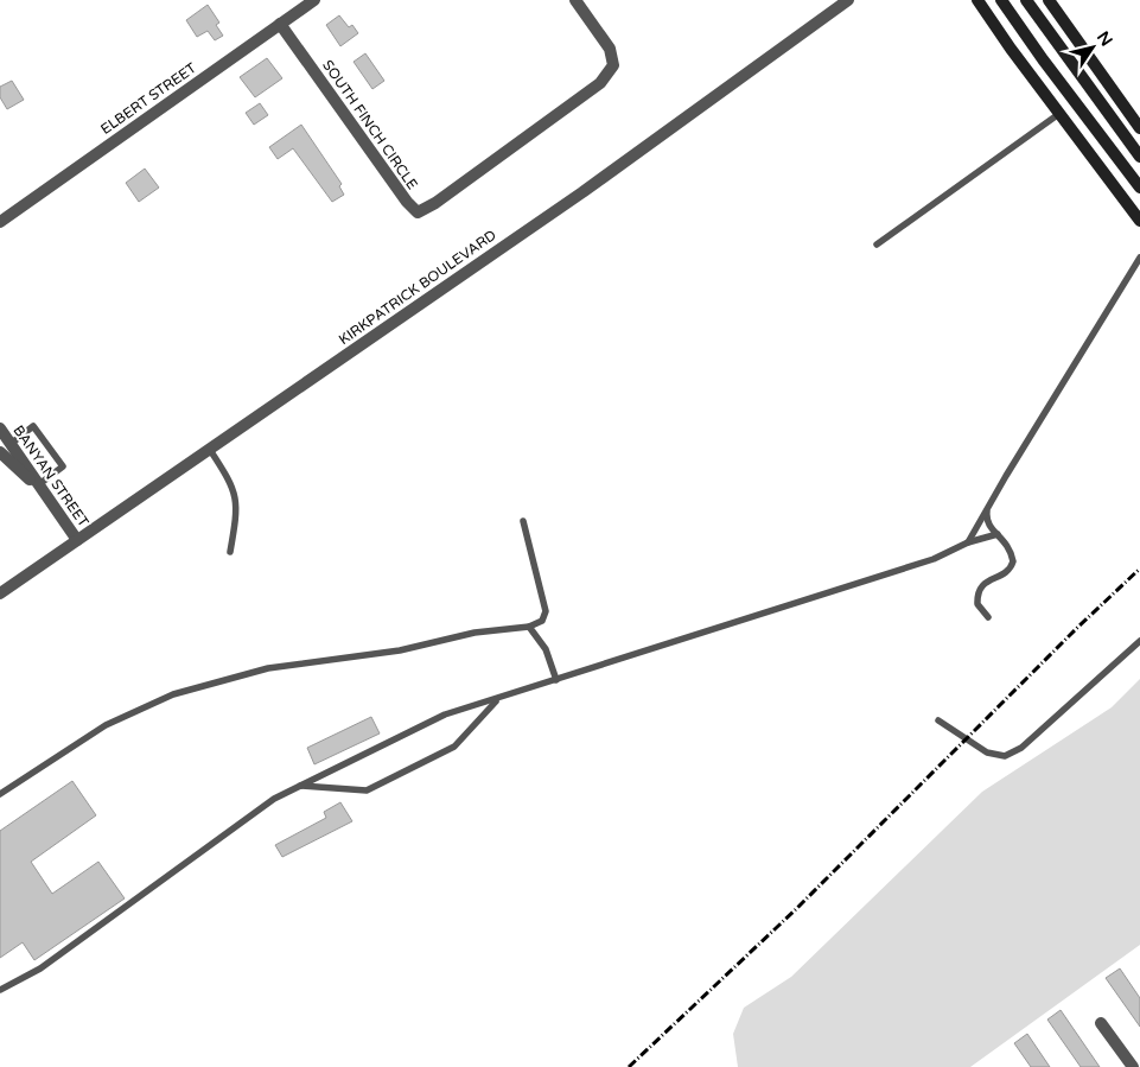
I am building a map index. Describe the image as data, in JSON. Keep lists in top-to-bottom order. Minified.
{"streets":{"street":["ELBERT STREET","SOUTH FINCH CIRCLE","KIRKPATRICK BOULEVARD","BANYAN STREET"]},"crossings":[["ELBERT STREET","SOUTH FINCH CIRCLE"],["KIRKPATRICK BOULEVARD","BANYAN STREET"]],"north":"top right"}
